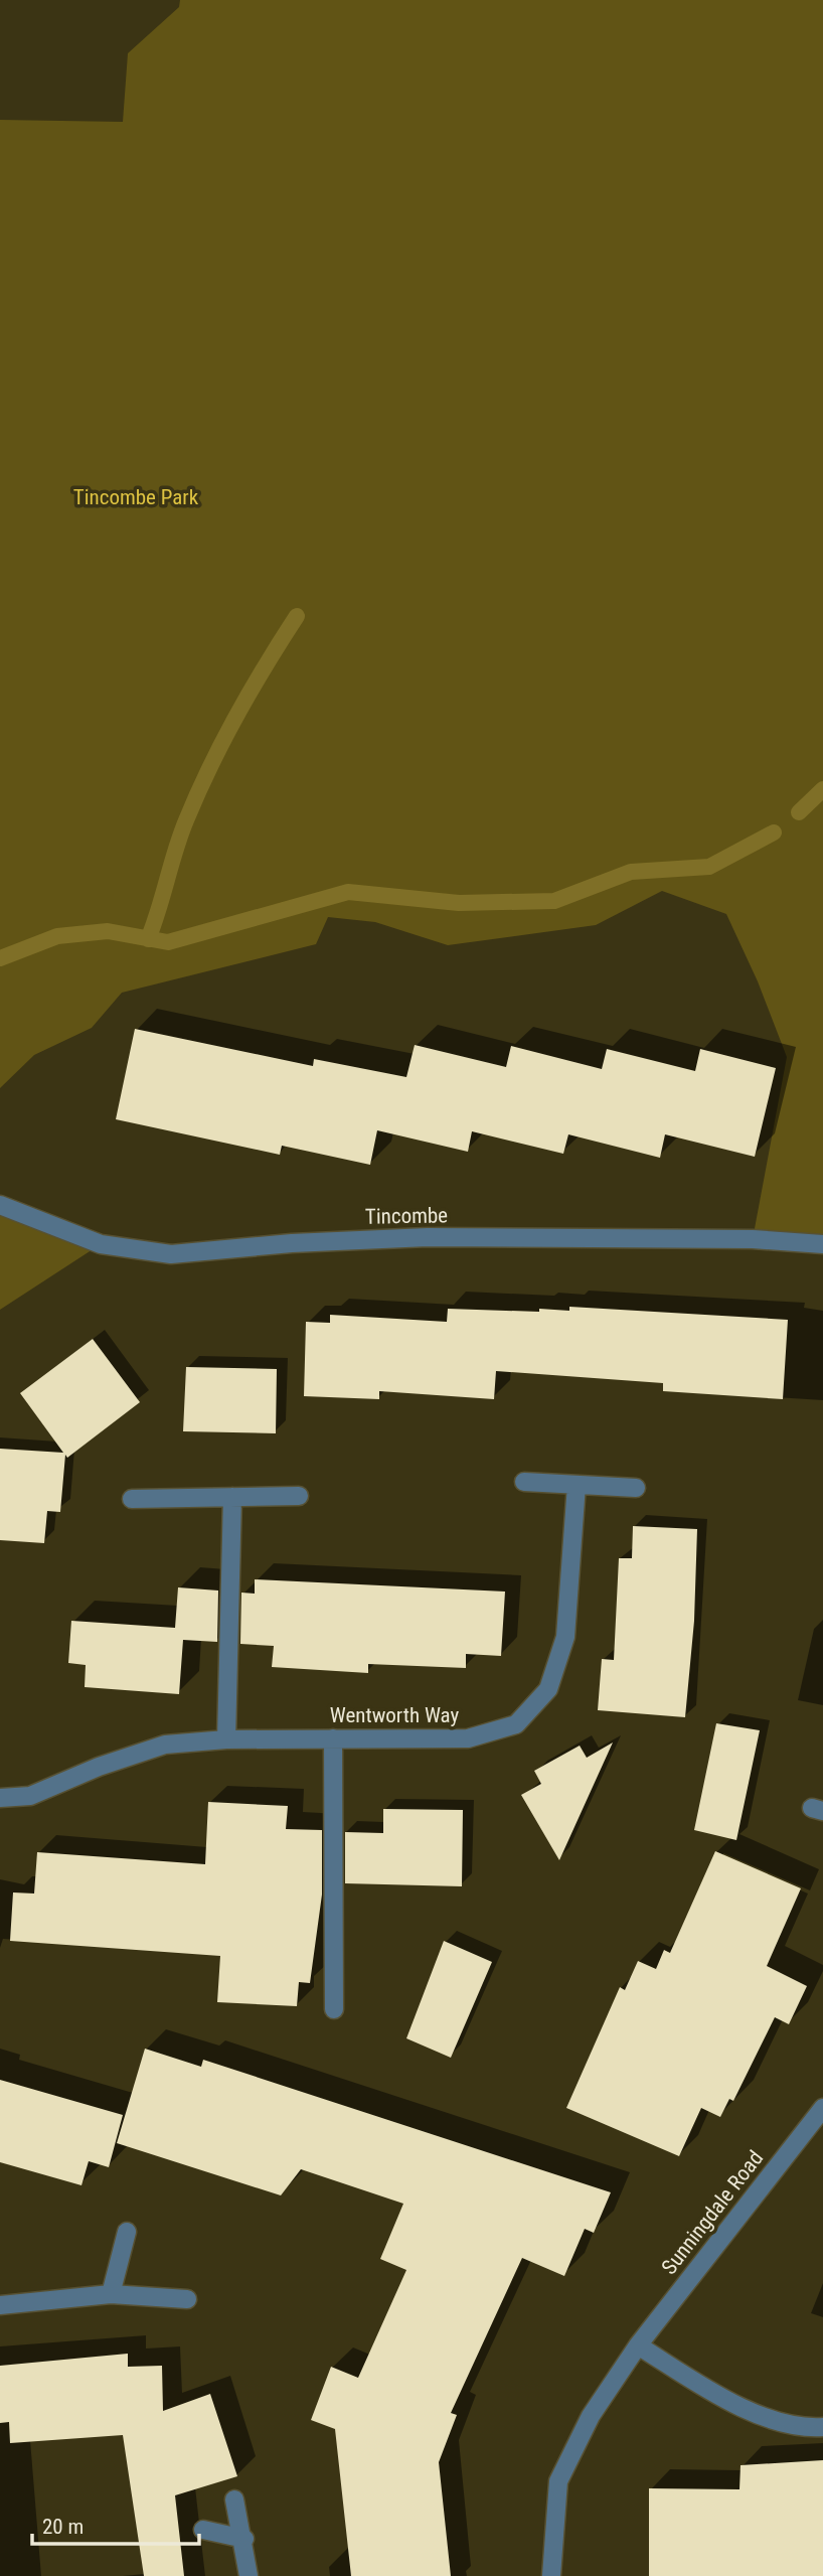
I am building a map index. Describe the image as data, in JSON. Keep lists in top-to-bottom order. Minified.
{"streets":{"street":["Tincombe","Wentworth Way","Sunningdale Road"]},"parks":["Tincombe Park"],"scale_bar":"20 m"}
